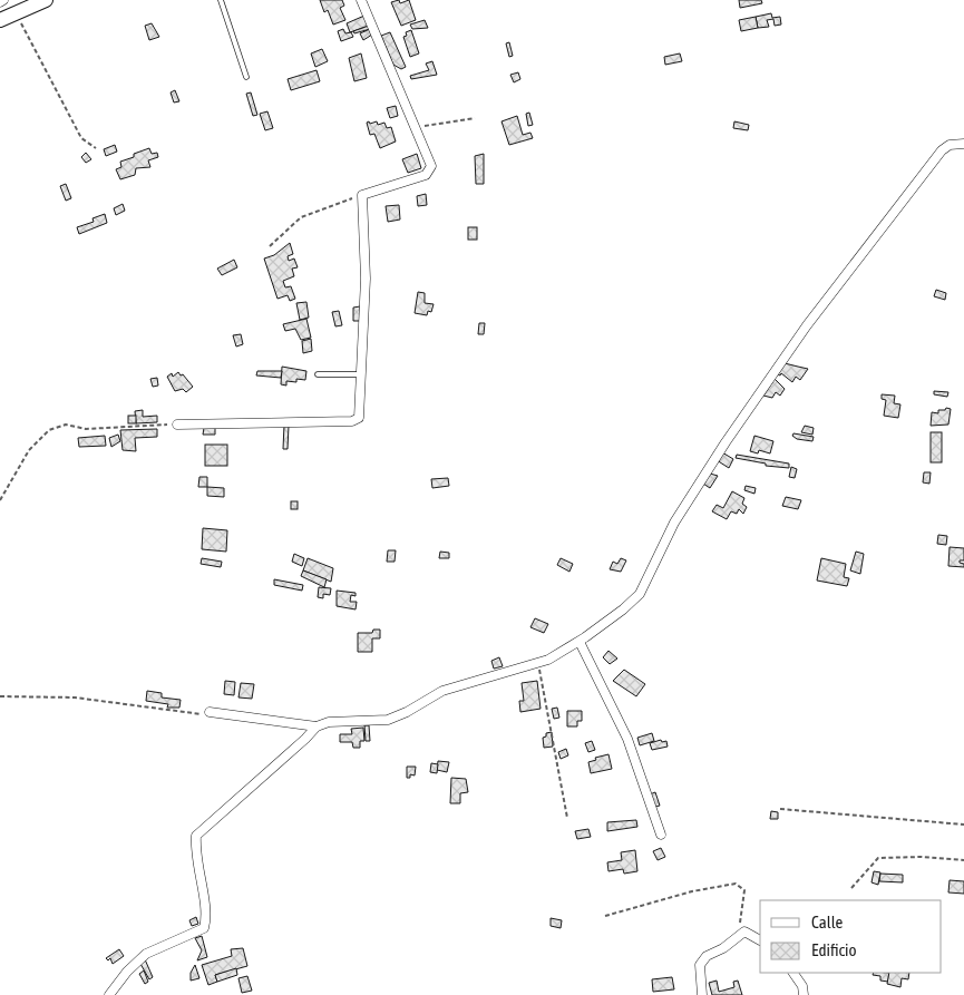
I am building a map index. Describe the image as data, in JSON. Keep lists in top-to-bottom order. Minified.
{"legend":["Calle","Edificio"]}
